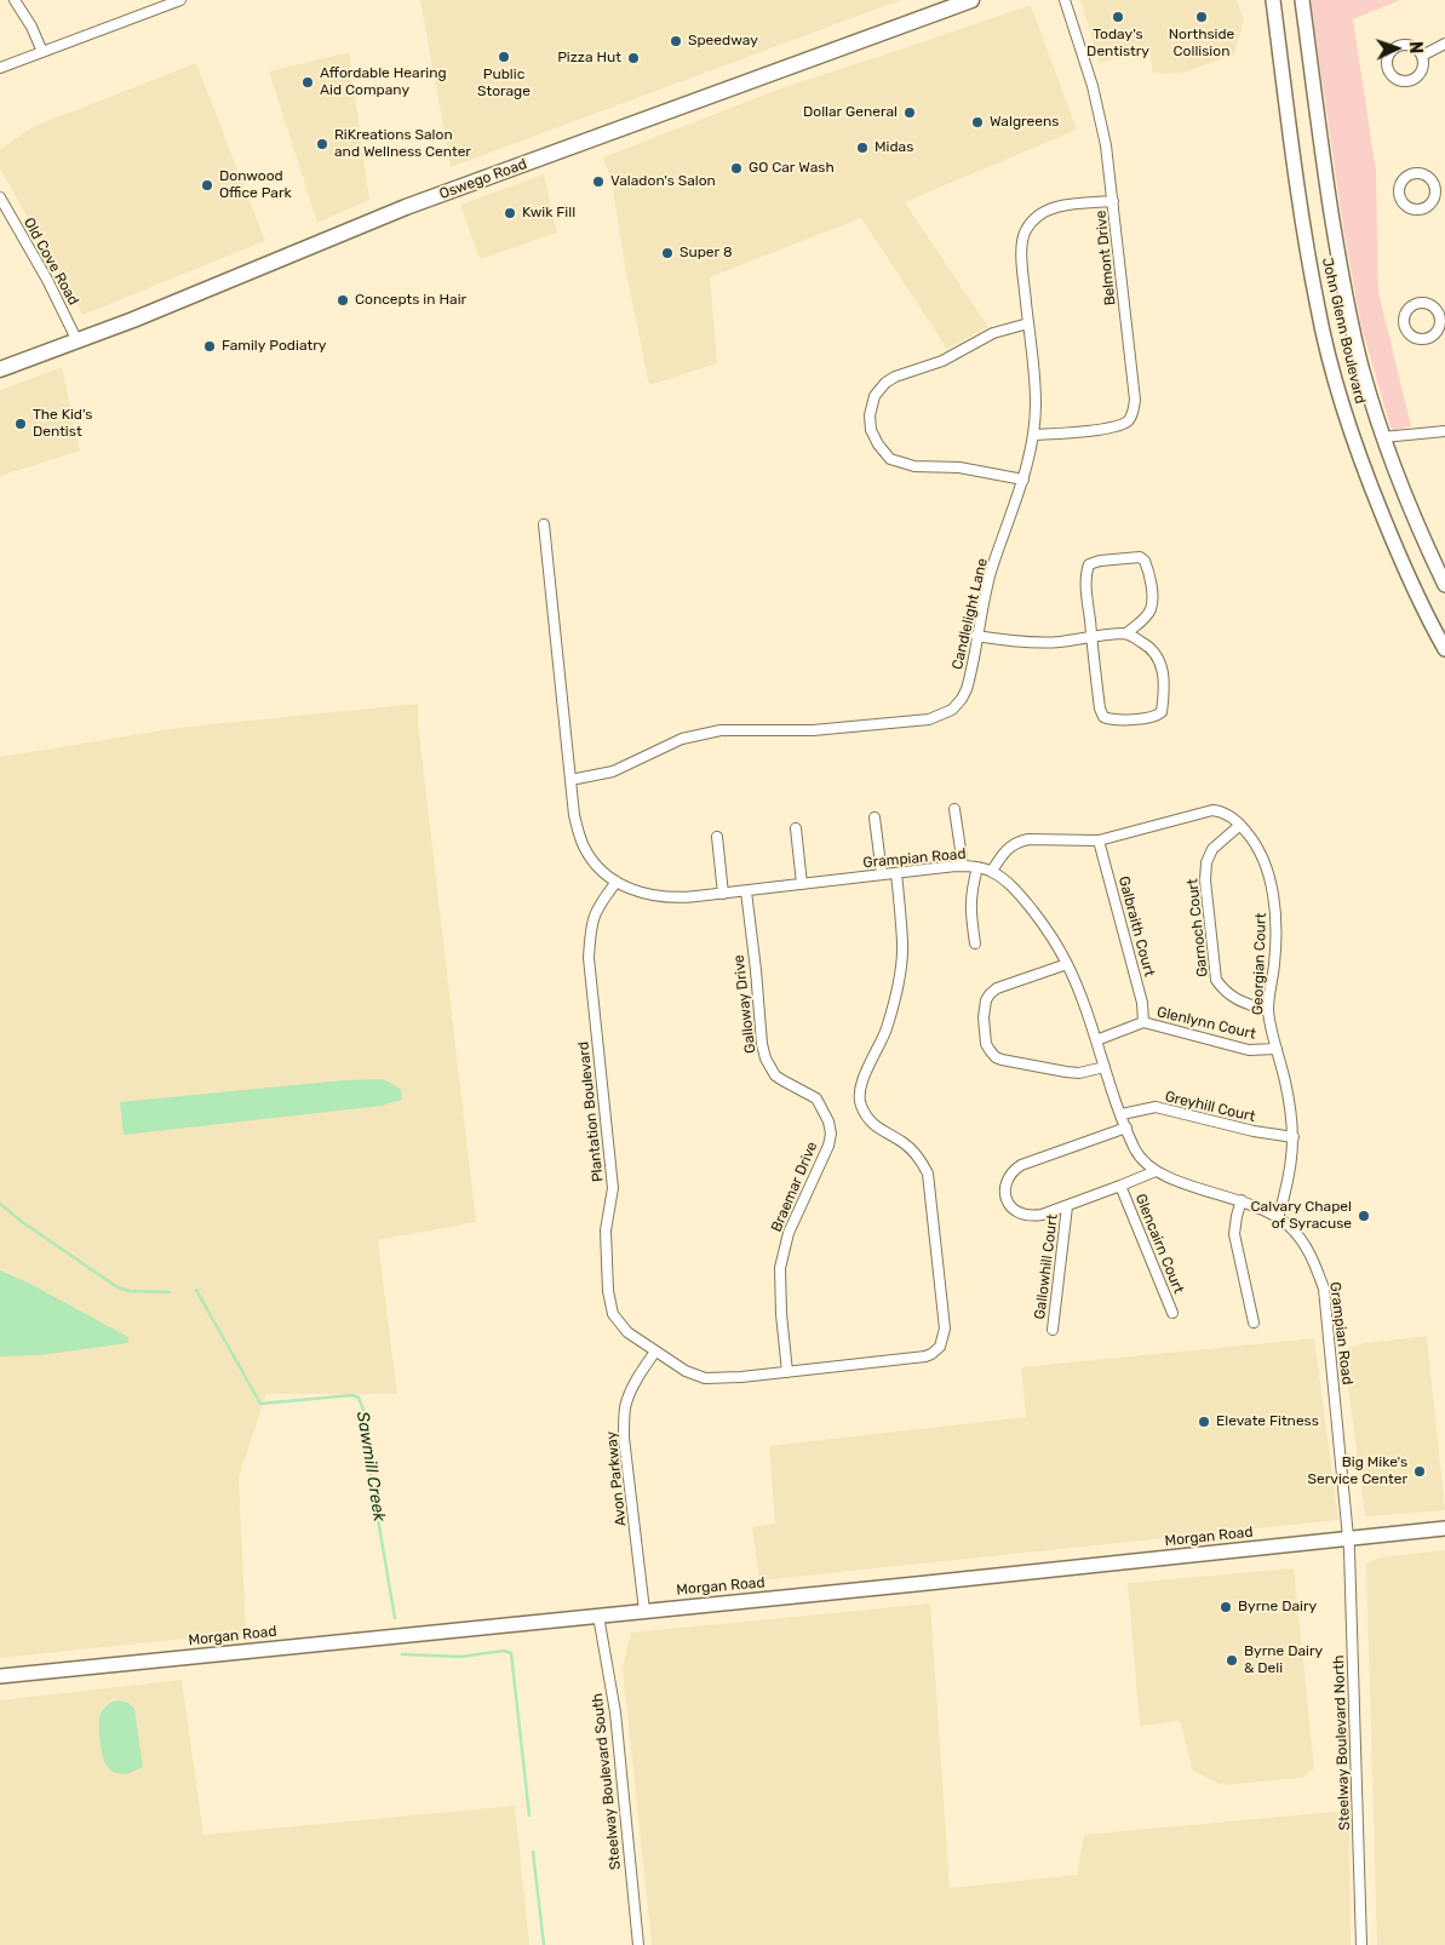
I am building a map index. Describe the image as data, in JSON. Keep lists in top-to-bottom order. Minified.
{"streets":{"main road":["Oswego Road"],"street":["Belmont Drive","Old Cove Road","John Glenn Boulevard","Candlelight Lane","Grampian Road","Galbraith Court","Garnoch Court","Georgian Court","Galloway Drive","Glenlynn Court","Greyhill Court","Plantation Boulevard","Braemar Drive","Glencairn Court","Gallowhill Court","Avon Parkway","Morgan Road","Steelway Boulevard North","Steelway Boulevard South"]},"crossings":[["Oswego Road","Old Cove Road"],["Belmont Drive","Candlelight Lane"],["Candlelight Lane","Grampian Road"],["Grampian Road","Georgian Court"],["Grampian Road","Galloway Drive"],["Grampian Road","Glenlynn Court"],["Grampian Road","Greyhill Court"],["Grampian Road","Plantation Boulevard"],["Grampian Road","Morgan Road"],["Grampian Road","Steelway Boulevard North"],["Galbraith Court","Glenlynn Court"],["Garnoch Court","Georgian Court"],["Georgian Court","Glenlynn Court"],["Georgian Court","Greyhill Court"],["Galloway Drive","Braemar Drive"],["Plantation Boulevard","Braemar Drive"],["Plantation Boulevard","Avon Parkway"],["Avon Parkway","Morgan Road"],["Morgan Road","Steelway Boulevard North"],["Morgan Road","Steelway Boulevard South"]],"water":["Sawmill Creek"],"places":["Today's Dentistry","Northside Collision","Speedway","Public Storage","Pizza Hut","Affordable Hearing Aid Company","Dollar General","Walgreens","RiKreations Salon and Wellness Center","Midas","GO Car Wash","Valadon's Salon","Donwood Office Park","Kwik Fill","Super 8","Concepts in Hair","Family Podiatry","The Kid's Dentist","Calvary Chapel of Syracuse","Elevate Fitness","Big Mike's Service Center","Byrne Dairy","Byrne Dairy & Deli"],"north":"right"}
